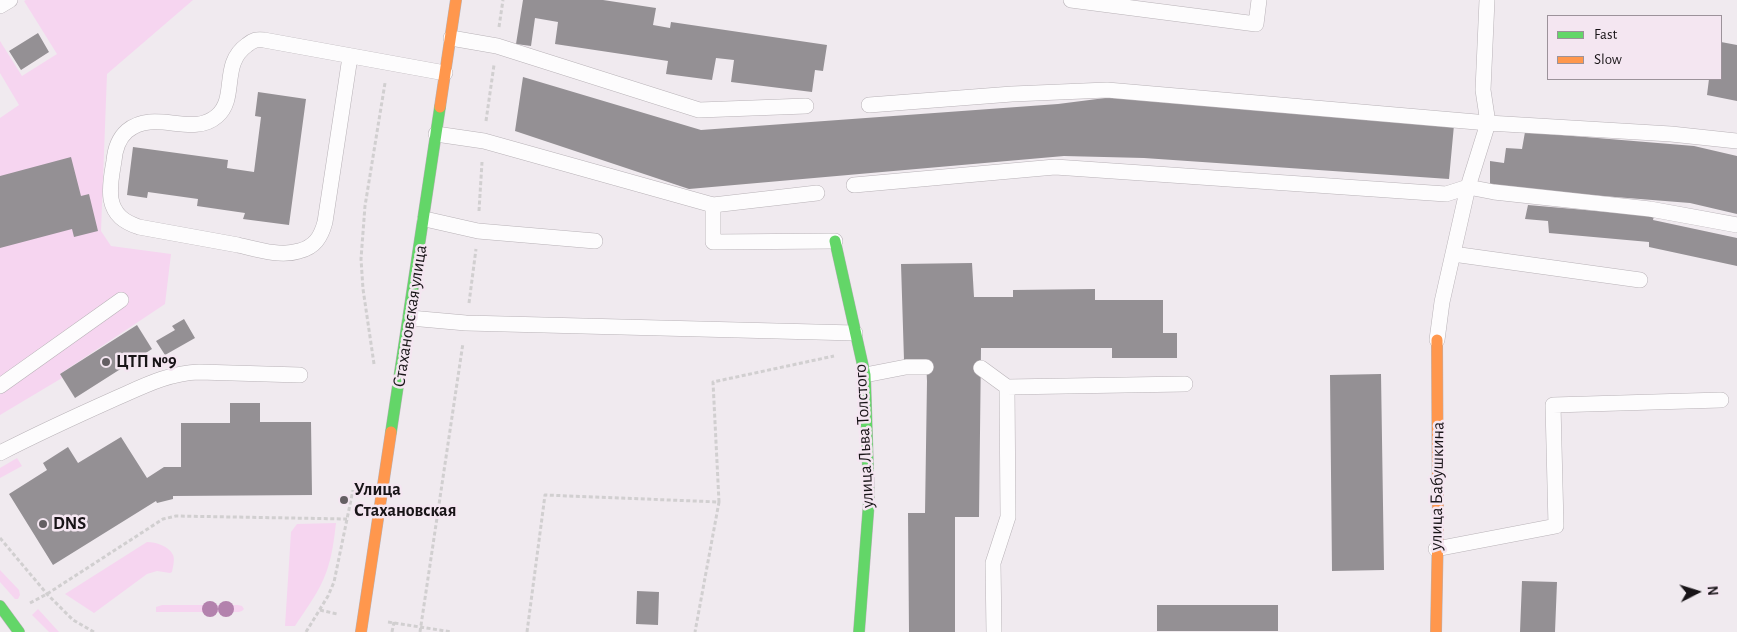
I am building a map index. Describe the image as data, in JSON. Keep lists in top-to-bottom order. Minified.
{"streets":{"main road":["Стахановская улица","улица Льва Толстого","улица Бабушкина"]},"places":["ЦТП №9","Улица Стахановская","DNS"],"legend":["Fast","Slow"],"north":"right"}
